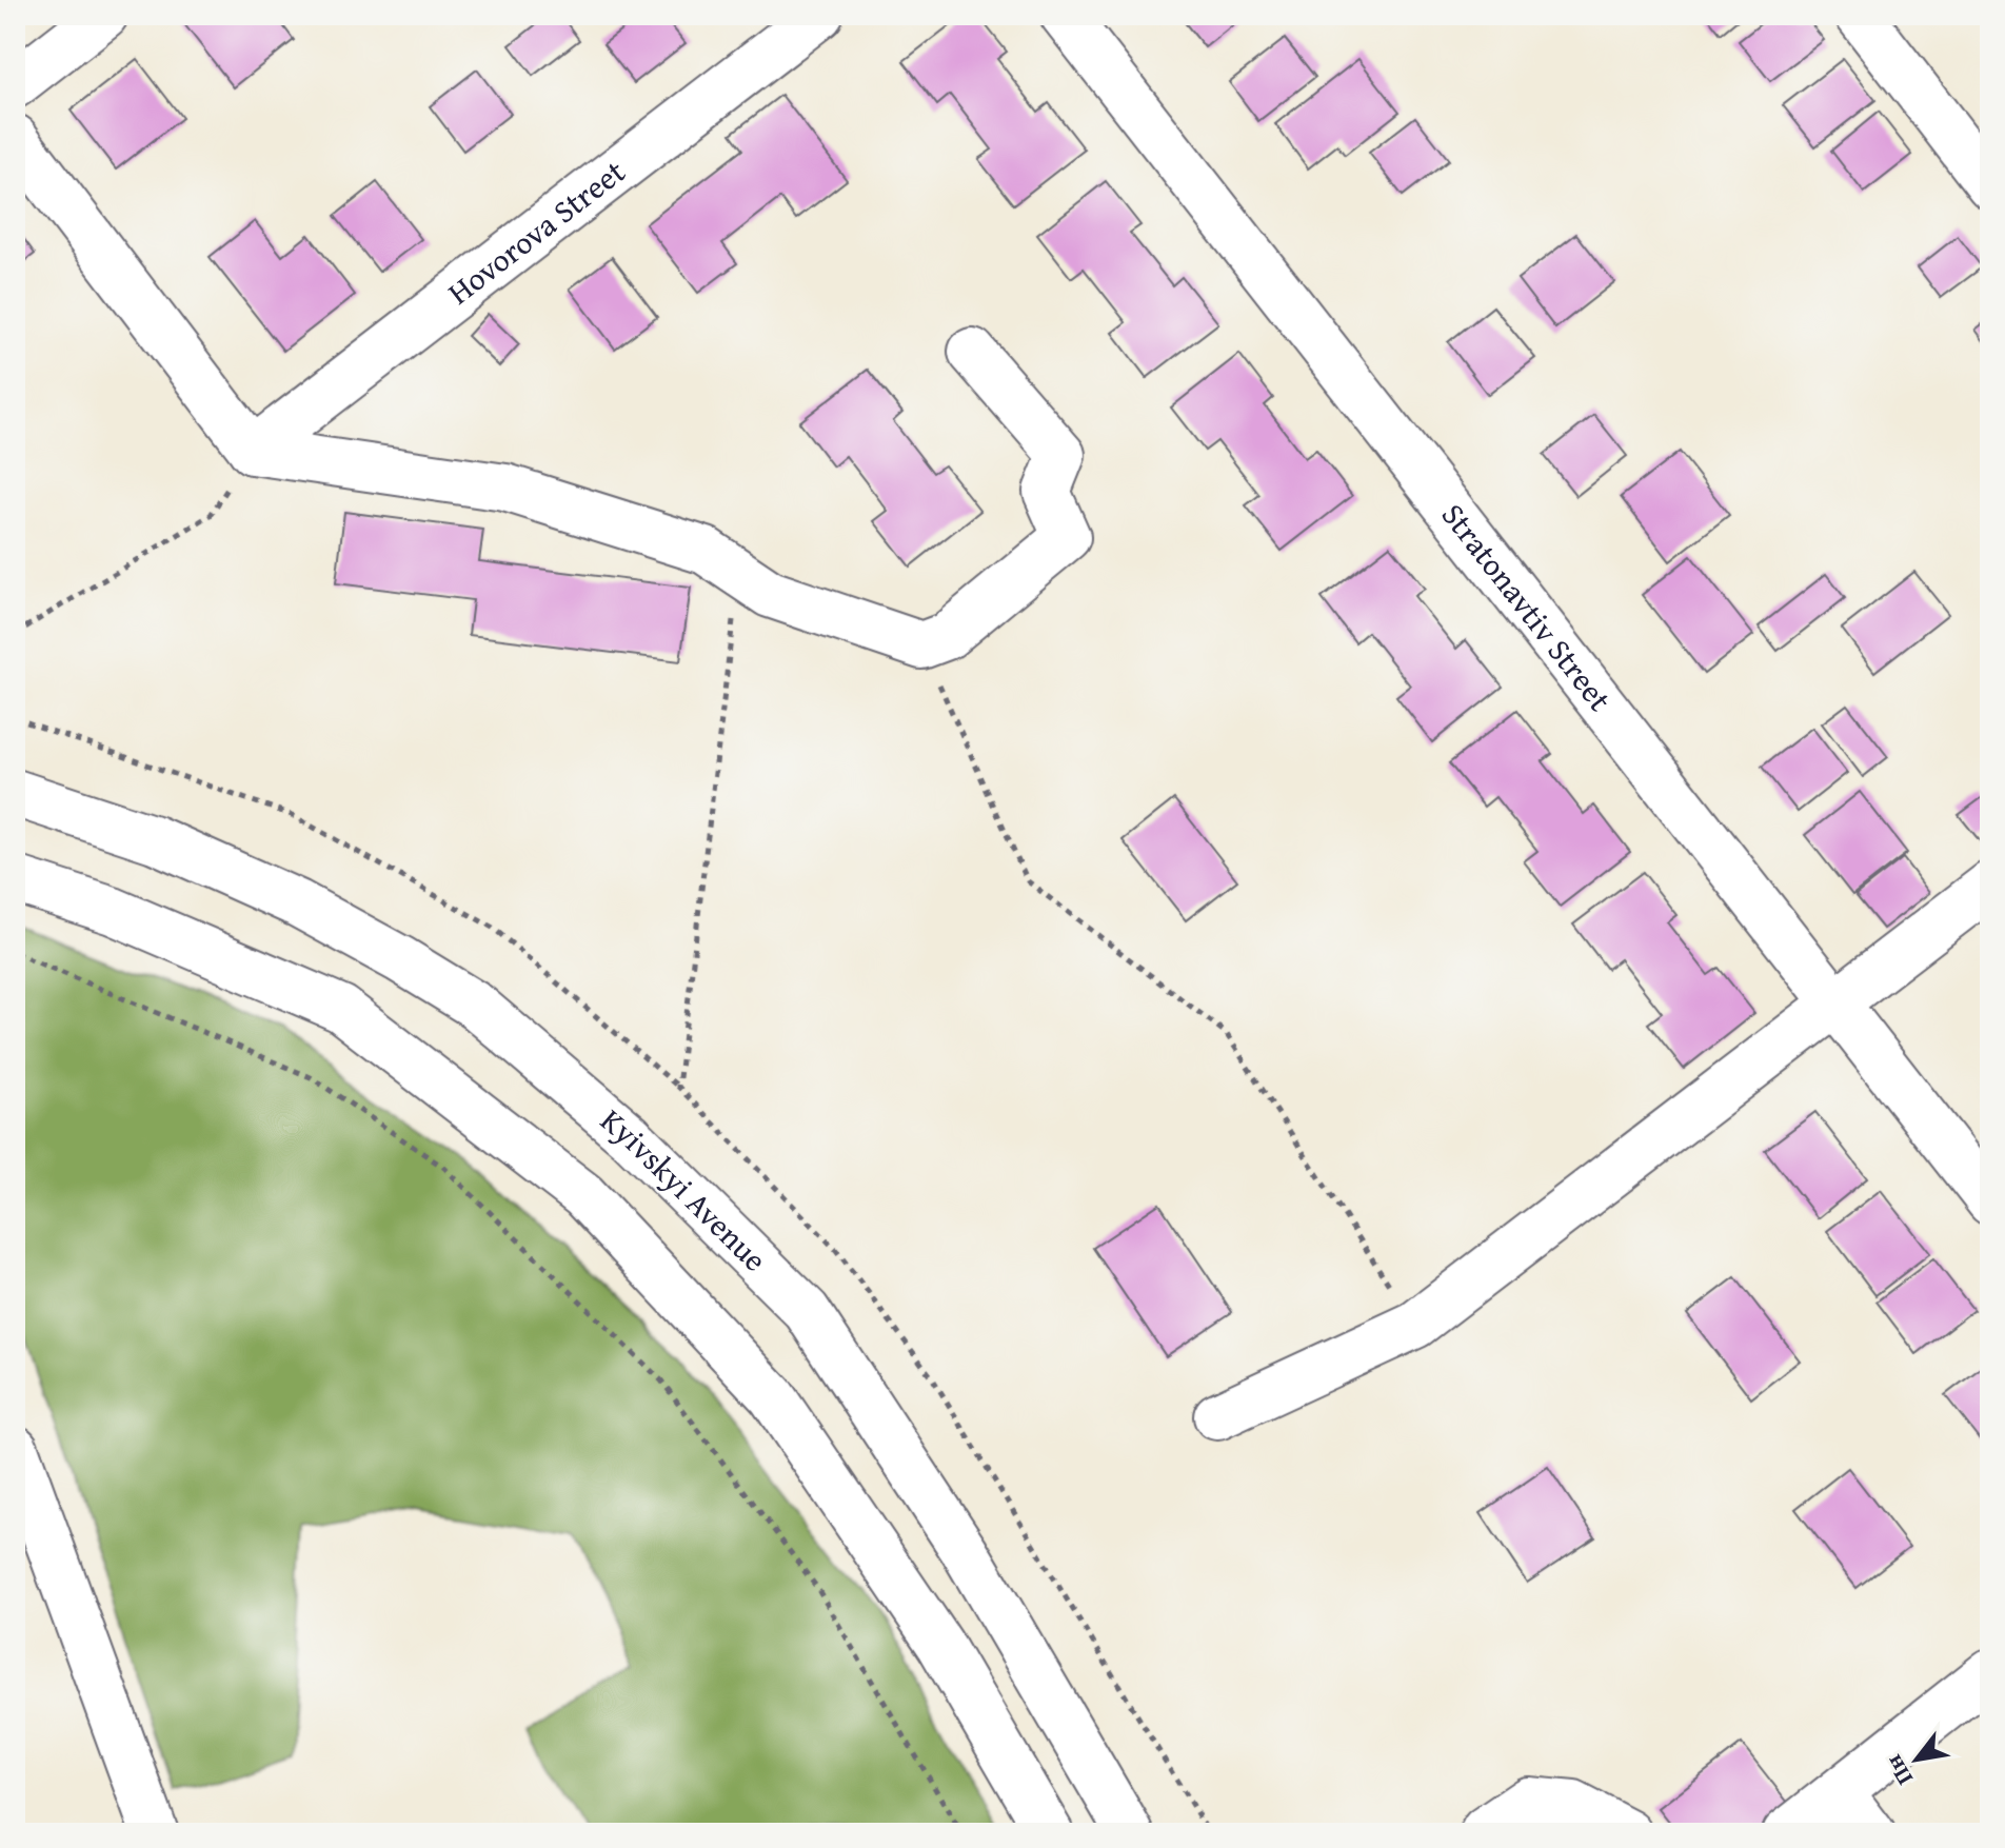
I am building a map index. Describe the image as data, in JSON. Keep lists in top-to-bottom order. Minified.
{"streets":{"main road":["Hovorova Street","Stratonavtiv Street","Kyivskyi Avenue"]},"north":"bottom left"}
